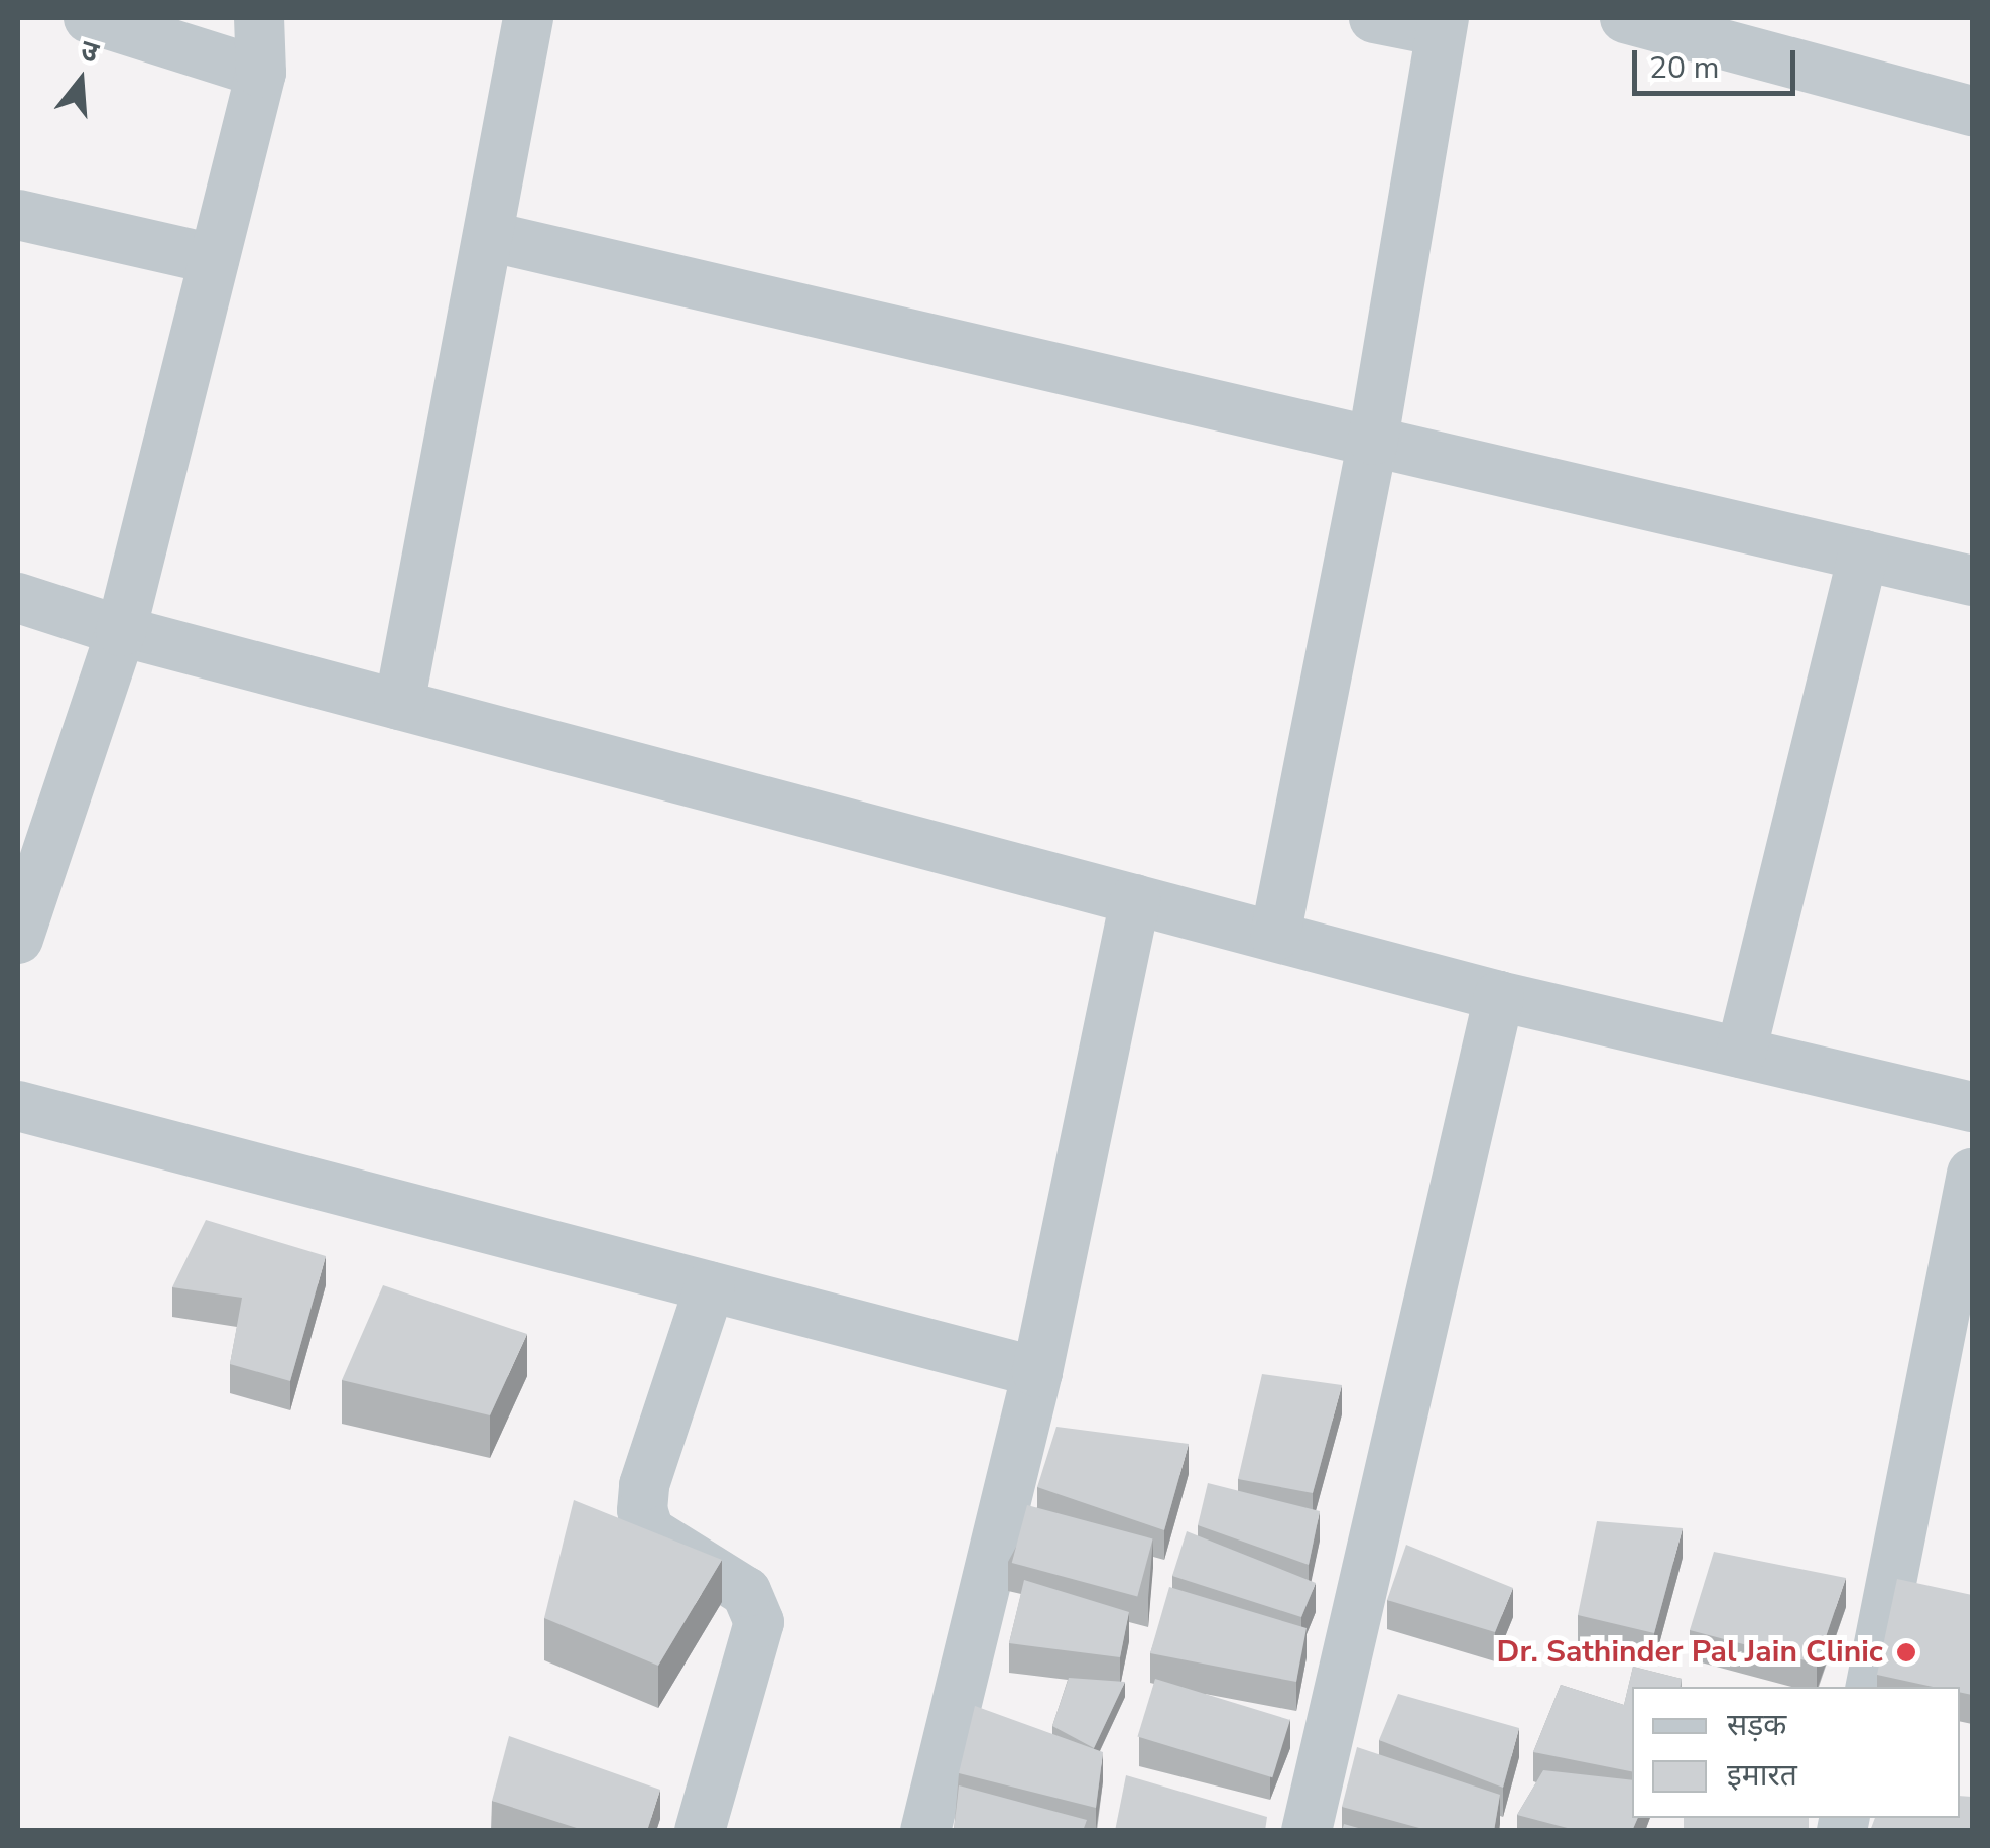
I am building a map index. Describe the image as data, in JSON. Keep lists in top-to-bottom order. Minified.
{"places":["Dr. Sathinder Pal Jain Clinic"],"legend":["सड़क","इमारत"],"scale_bar":"20 m","north":"top"}
